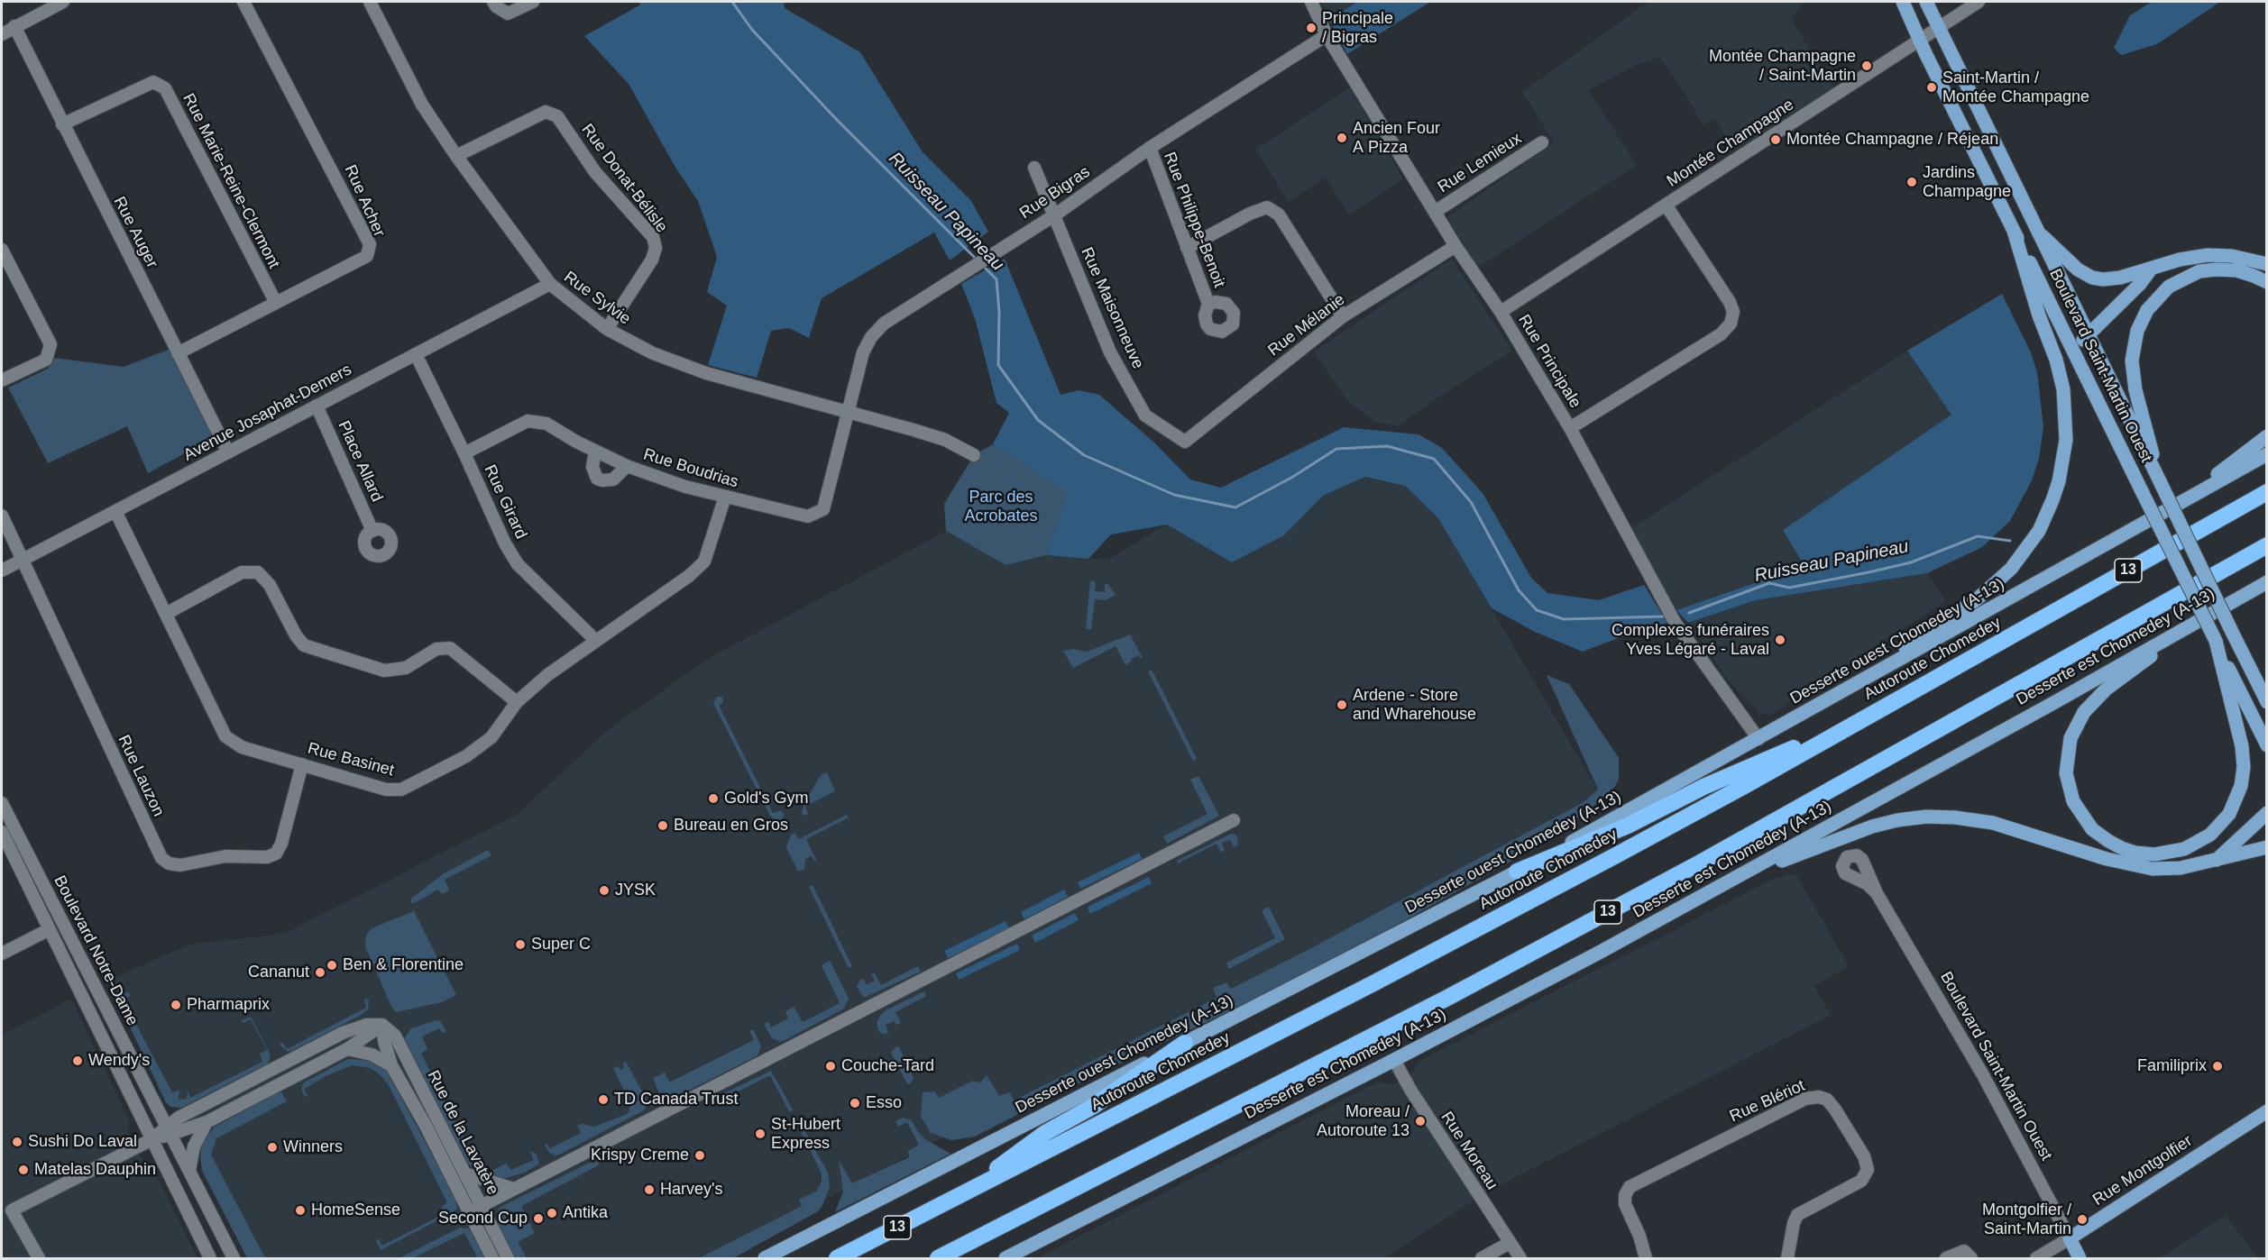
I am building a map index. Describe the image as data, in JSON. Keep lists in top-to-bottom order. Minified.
{"streets":{"highway":["13","Autoroute Chomedey"],"main road":["Boulevard Saint-Martin Ouest","Desserte ouest Chomedey (A-13)","Desserte est Chomedey (A-13)","Rue Montgolfier"],"street":["Montée Champagne","Rue Lemieux","Rue Donat-Bélisle","Rue Marie-Reine-Clermont","Rue Bigras","Rue Acher","Rue Philippe-Benoit","Rue Auger","Rue Sylvie","Rue Maisonneuve","Rue Mélanie","Rue Principale","Avenue Josaphat-Demers","Place Allard","Rue Boudrias","Rue Girard","Rue Basinet","Rue Lauzon","Boulevard Notre-Dame","Rue Blériot","Rue de la Lavatère","Rue Moreau"]},"crossings":[["Montée Champagne","Rue Principale"],["Montée Champagne","Boulevard Saint-Martin Ouest"],["Rue Lemieux","Rue Principale"],["Rue Donat-Bélisle","Rue Sylvie"],["Rue Marie-Reine-Clermont","Rue Acher"],["Rue Marie-Reine-Clermont","Rue Auger"],["Rue Bigras","Rue Philippe-Benoit"],["Rue Bigras","Rue Sylvie"],["Rue Bigras","Rue Maisonneuve"],["Rue Bigras","Rue Principale"],["Rue Bigras","Rue Boudrias"],["Rue Acher","Rue Auger"],["Rue Auger","Avenue Josaphat-Demers"],["Rue Sylvie","Avenue Josaphat-Demers"],["Rue Sylvie","Rue Boudrias"],["Rue Maisonneuve","Rue Mélanie"],["Rue Mélanie","Rue Principale"],["Rue Principale","Desserte ouest Chomedey (A-13)"],["Boulevard Saint-Martin Ouest","Rue Montgolfier"],["Avenue Josaphat-Demers","Place Allard"],["Avenue Josaphat-Demers","Rue Girard"],["Avenue Josaphat-Demers","Rue Basinet"],["Avenue Josaphat-Demers","Rue Lauzon"],["Rue Boudrias","Rue Girard"],["Rue Boudrias","Rue Basinet"],["Rue Girard","Rue Basinet"],["Desserte est Chomedey (A-13)","Rue Moreau"],["Rue Basinet","Rue Lauzon"]],"water":["Ruisseau Papineau"],"parks":["Parc des Acrobates"],"places":["Principale / Bigras","Montée Champagne / Saint-Martin","Saint-Martin / Montée Champagne","Ancien Four A Pizza","Montée Champagne / Réjean","Jardins Champagne","Complexes funéraires Yves Légaré - Laval","Ardene - Store and Wharehouse","Gold's Gym","Bureau en Gros","JYSK","Super C","Ben & Florentine","Cananut","Pharmaprix","Wendy's","Couche-Tard","Familiprix","TD Canada Trust","Esso","Moreau / Autoroute 13","St-Hubert Express","Sushi Do Laval","Winners","Krispy Creme","Matelas Dauphin","Harvey's","HomeSense","Antika","Second Cup","Montgolfier / Saint-Martin"]}
